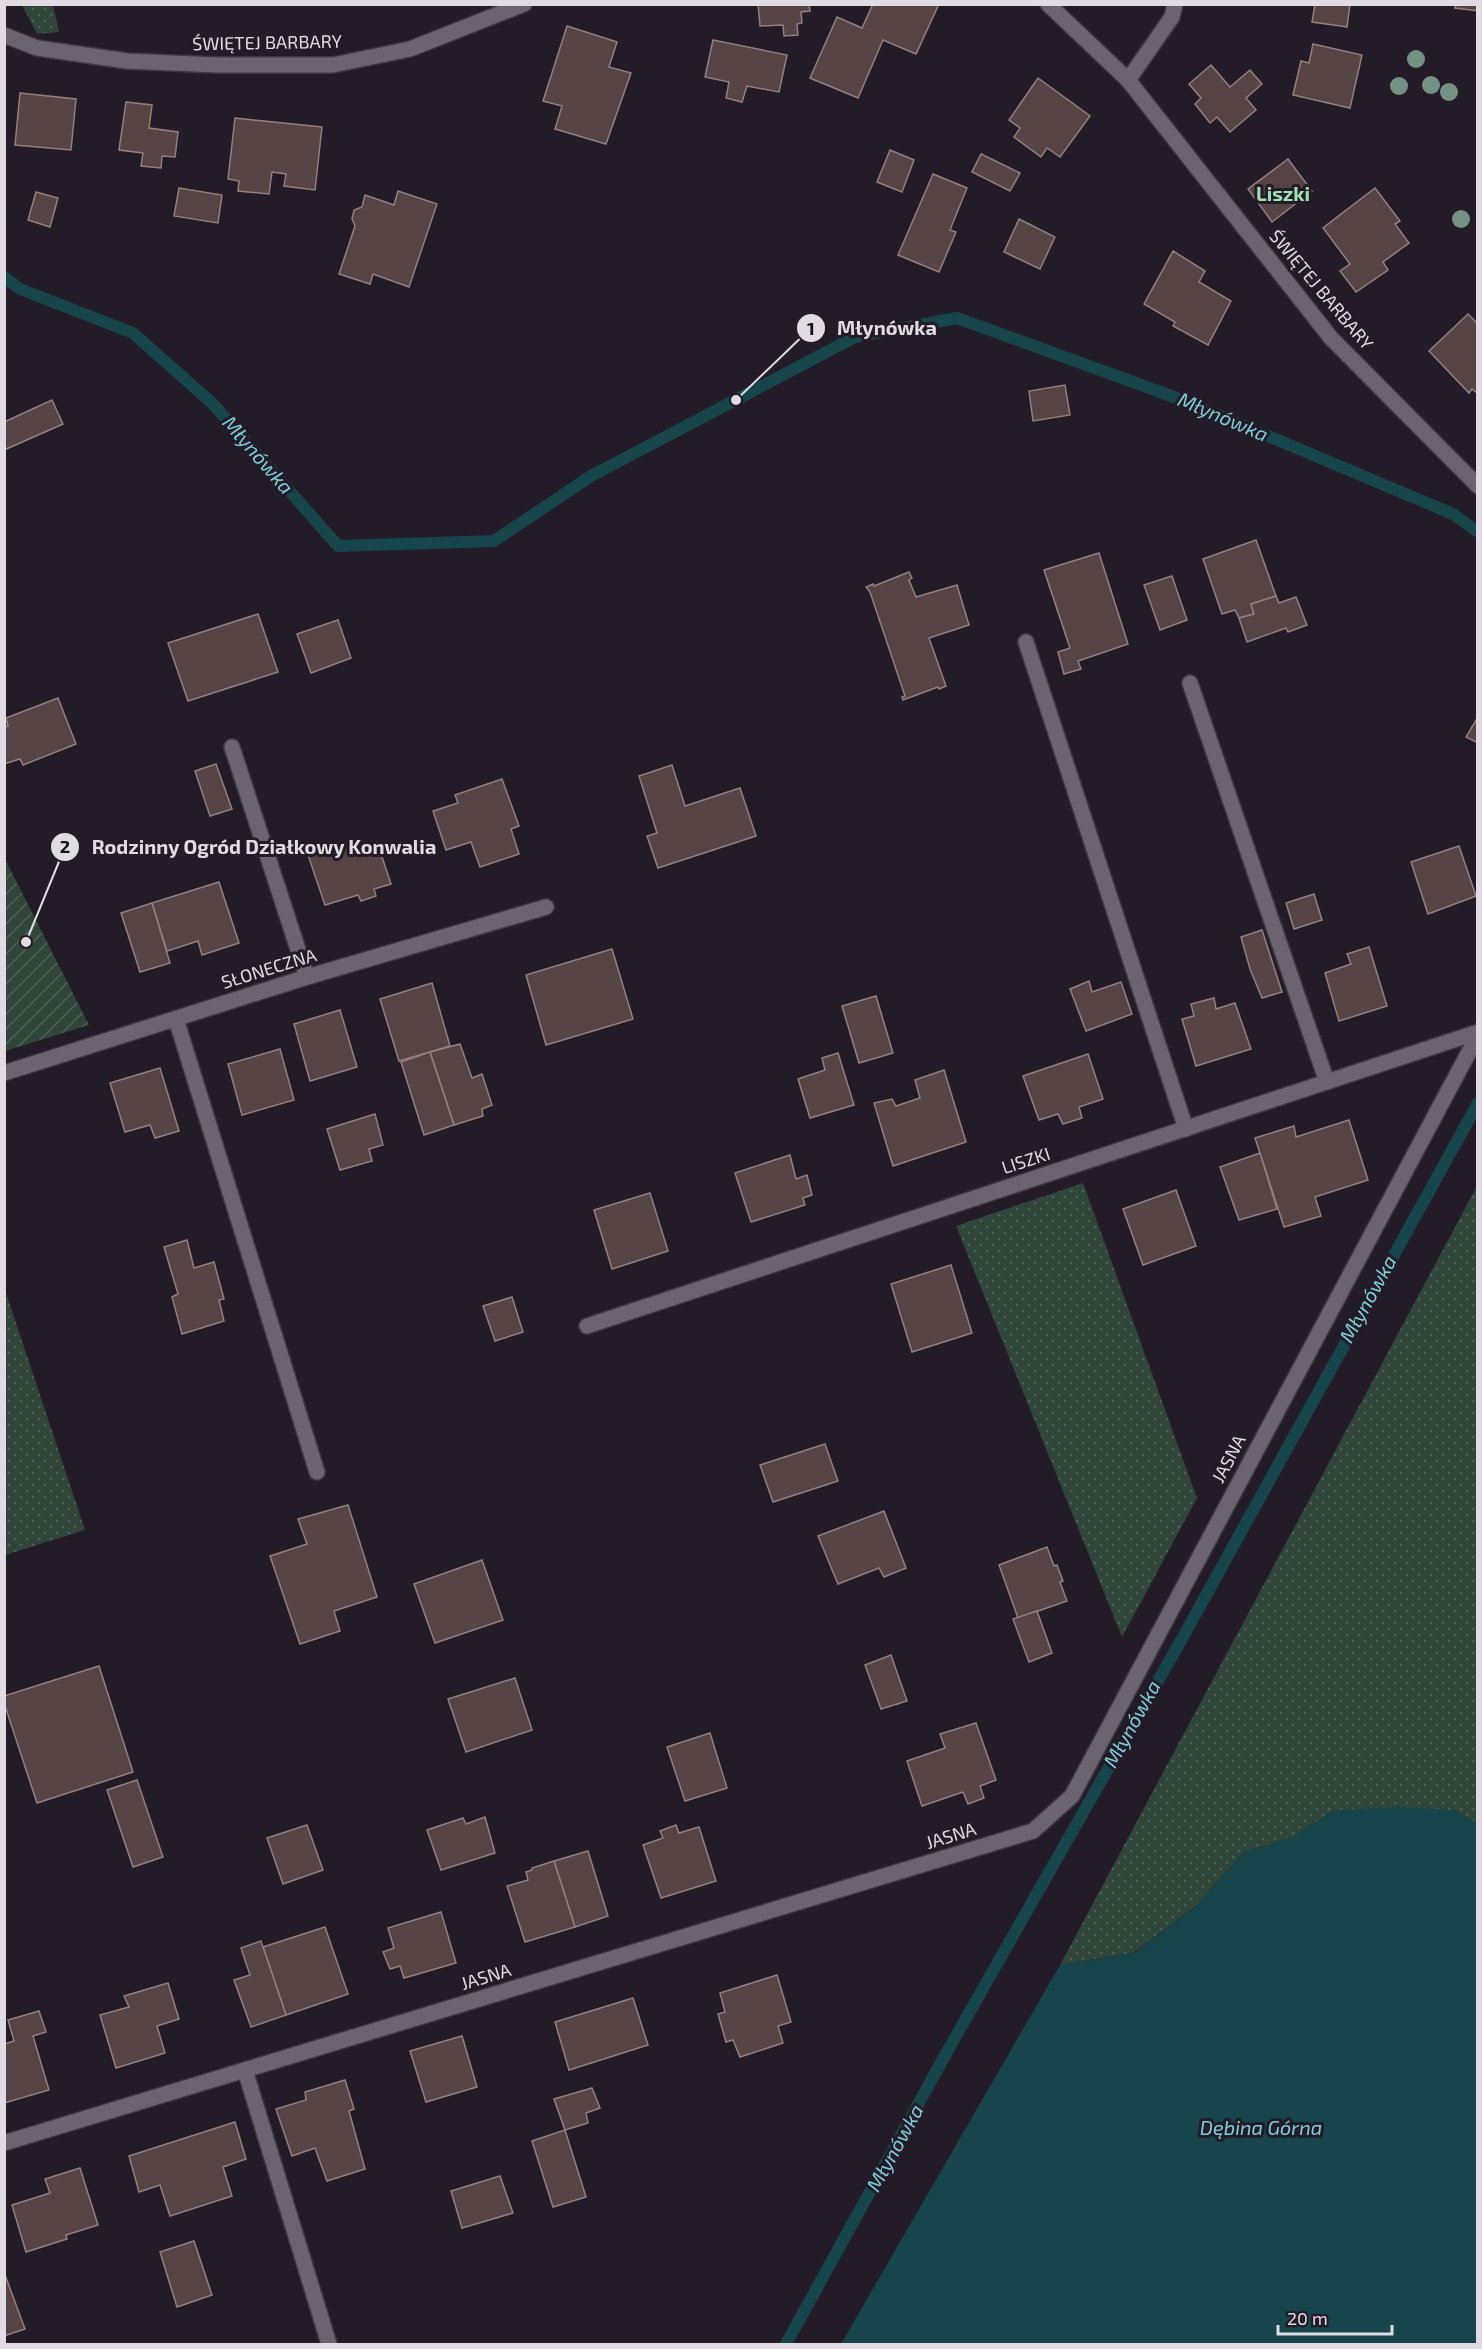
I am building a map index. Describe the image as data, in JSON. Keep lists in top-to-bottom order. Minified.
{"streets":{"street":["ŚWIĘTEJ BARBARY","SŁONECZNA","LISZKI","JASNA"]},"crossings":[["LISZKI","JASNA"]],"districts":["Liszki"],"water":["Młynówka","Dębina Górna"],"places":["Młynówka","Rodzinny Ogród Działkowy Konwalia"],"scale_bar":"20 m"}
